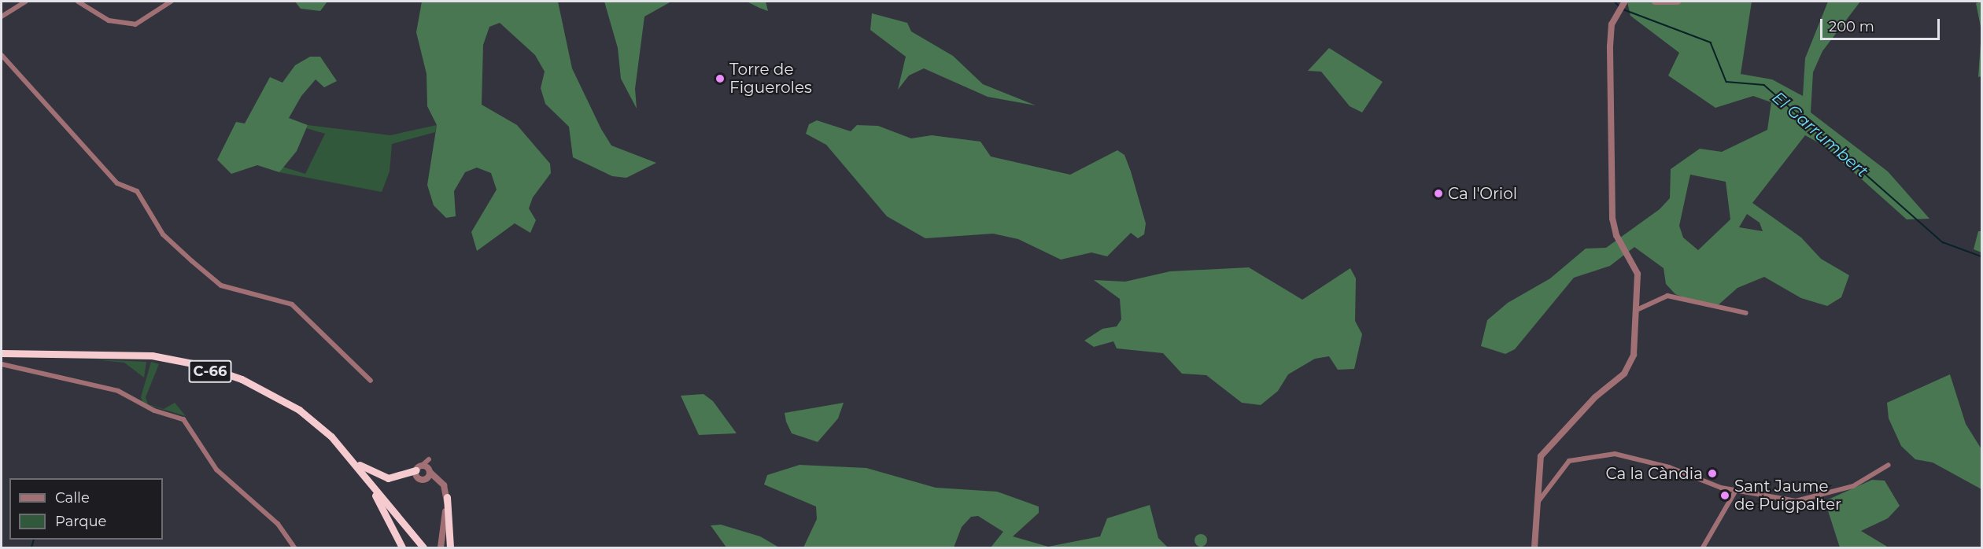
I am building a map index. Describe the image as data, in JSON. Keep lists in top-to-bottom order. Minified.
{"streets":{"highway":["C-66"]},"water":["El Garrumbert"],"places":["Torre de Figueroles","Ca l'Oriol","Ca la Càndia","Sant Jaume de Puigpalter"],"legend":["Calle","Parque"],"scale_bar":"200 m"}
